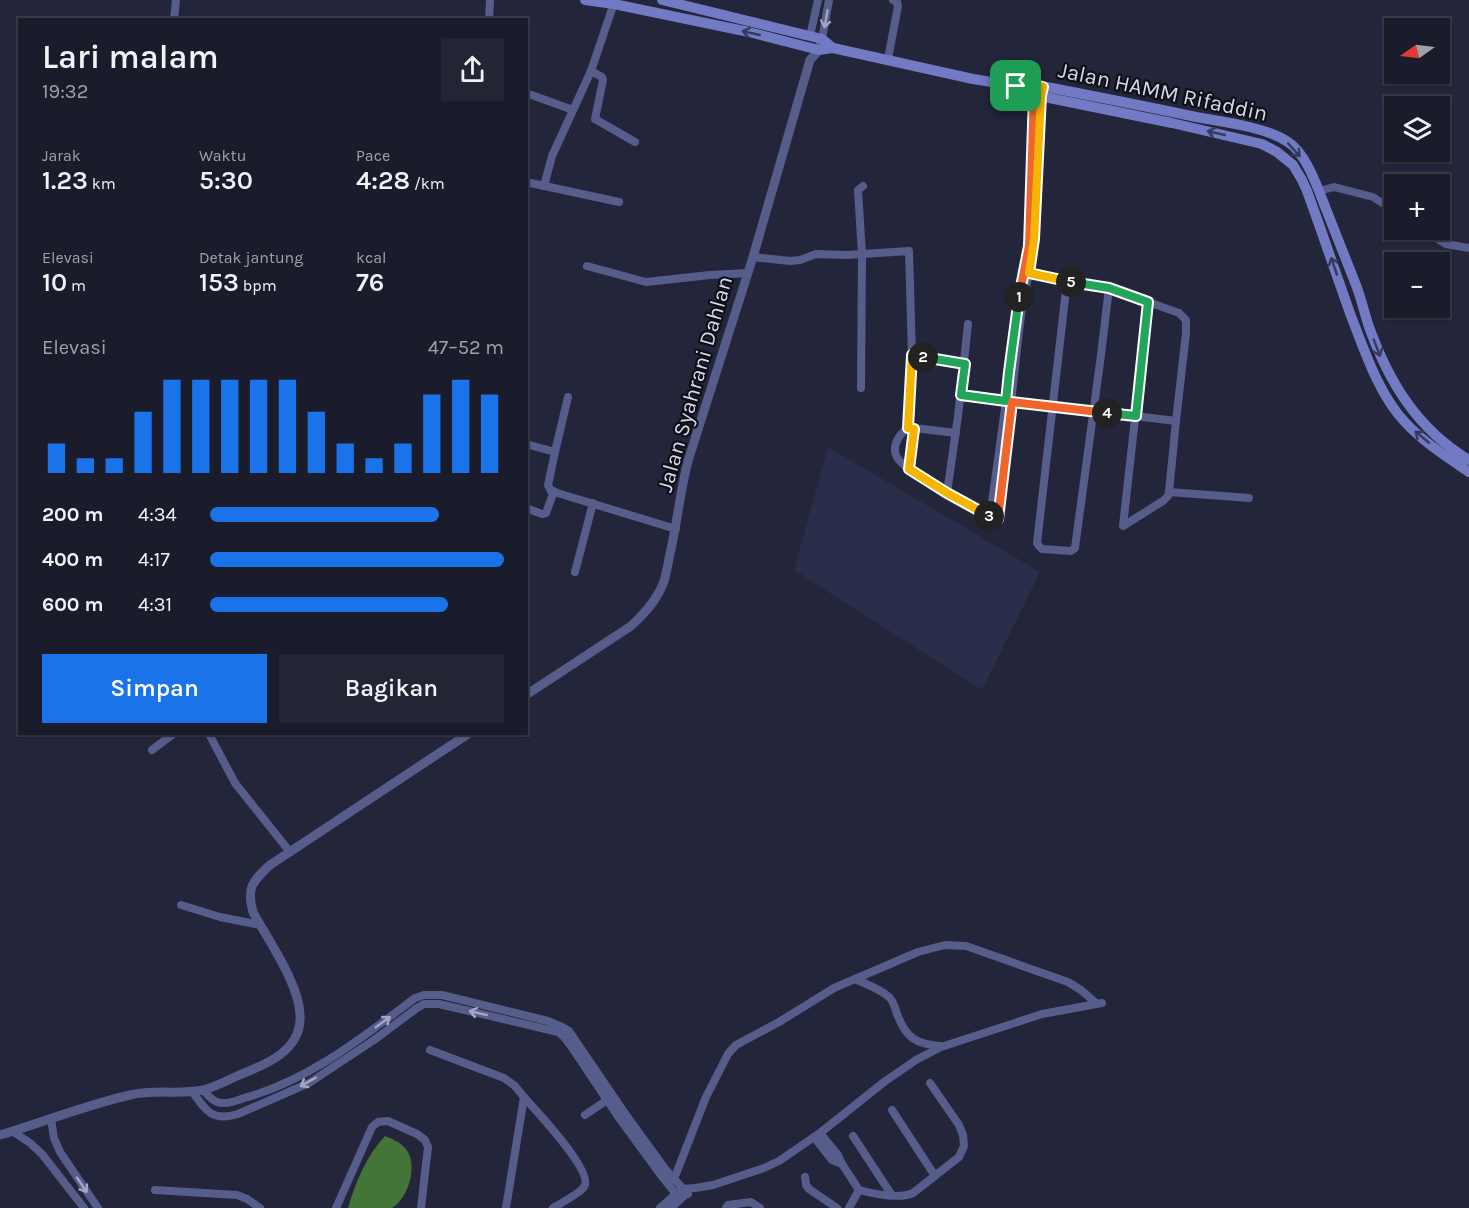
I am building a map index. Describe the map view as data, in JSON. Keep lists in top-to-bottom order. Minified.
{"streets":{"main road":["Jalan HAMM Rifaddin"],"street":["Jalan Syahrani Dahlan"]},"crossings":[["Jalan HAMM Rifaddin","Jalan Syahrani Dahlan"]],"north":"left","page":{"map_buttons":["+","−"],"heading":["Lari malam","19:32"],"stats":[["Jarak","1.23 km"],["Waktu","5:30"],["Pace","4:28 /km"],["Elevasi","10 m"],["Detak jantung","153 bpm"],["kcal","76"]],"pins":["5","1","2","4","3"],"chart":["Elevasi","47–52 m"],"list":[{"name":"200 m","note":"4:34"},{"name":"400 m","note":"4:17"},{"name":"600 m","note":"4:31"}],"buttons":["Simpan","Bagikan"]}}
